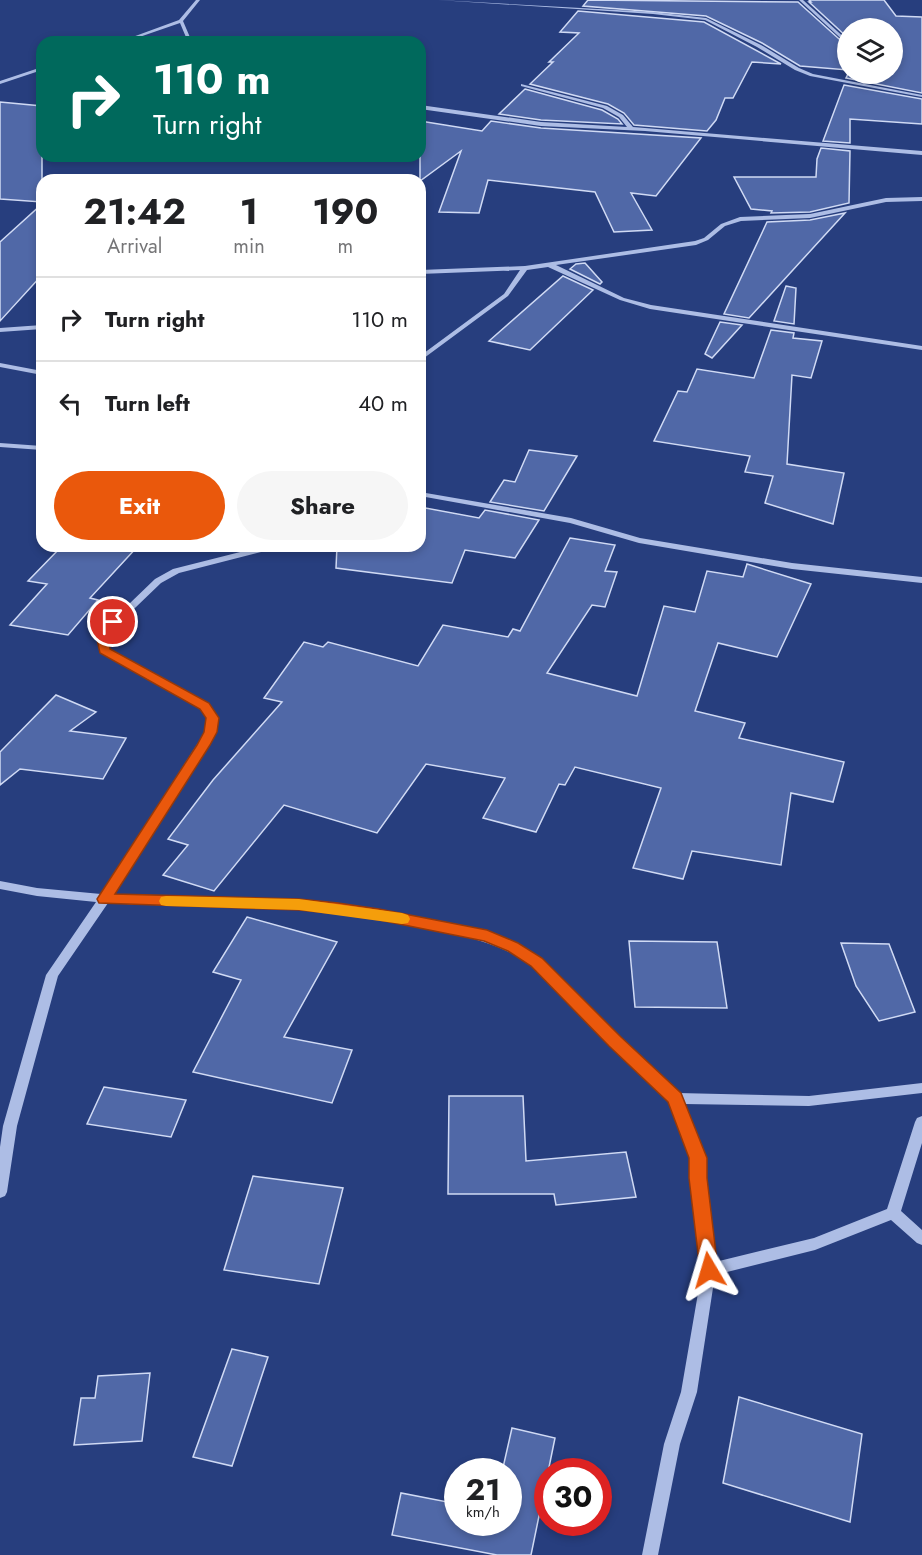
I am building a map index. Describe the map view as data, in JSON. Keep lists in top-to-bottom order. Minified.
{"page":{"turn":["110 m","Turn right"],"eta":["21:42","Arrival","1","min","190","m"],"list":[{"name":"Turn right","value":"110 m"},{"name":"Turn left","value":"40 m"}],"buttons":["Exit","Share"],"speed":"21 km/h","limit":"30"}}
